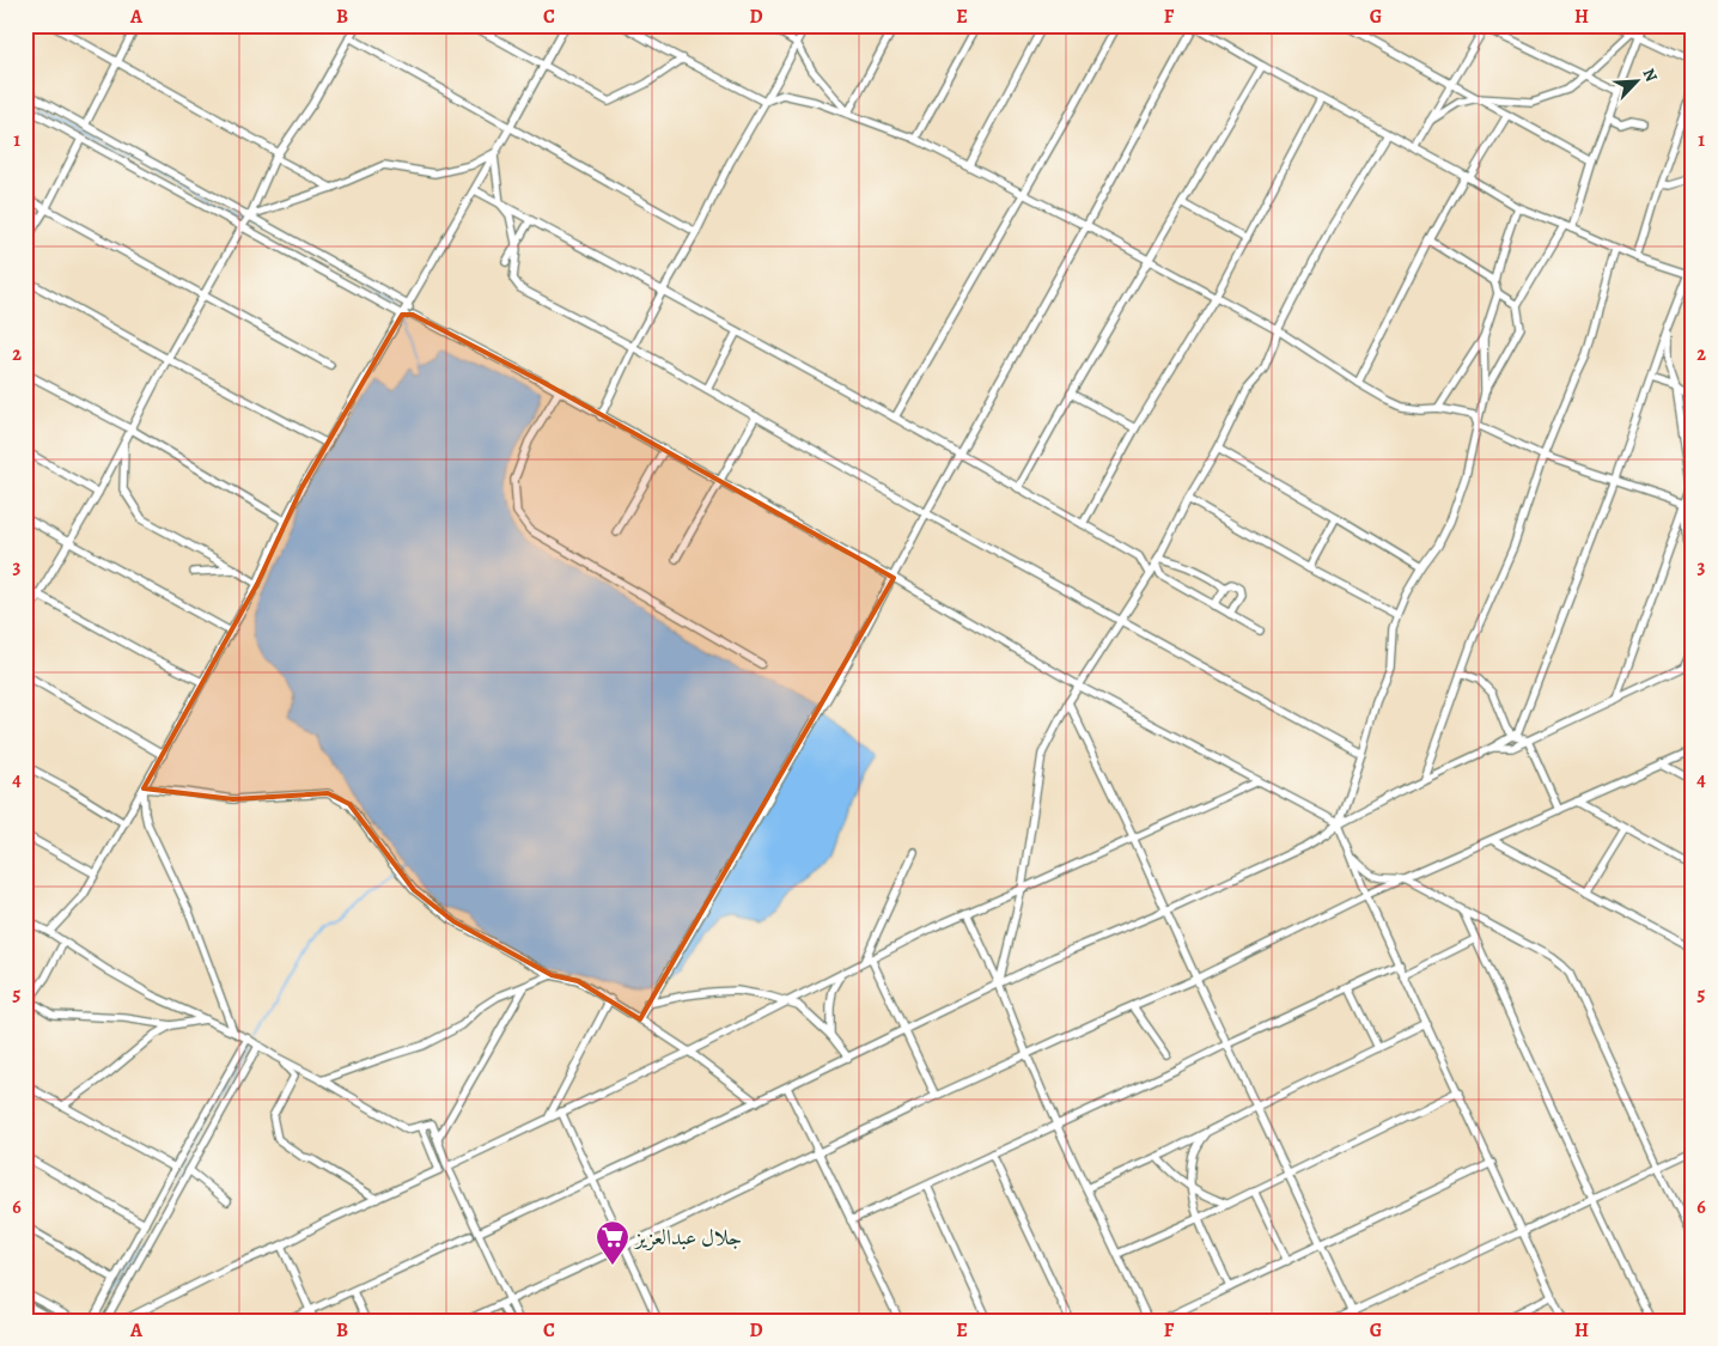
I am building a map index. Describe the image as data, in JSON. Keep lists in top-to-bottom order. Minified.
{"places":{"supermarket":["جلال عبدالعزيز"]},"north":"top right","grid":{"columns":["A","B","C","D","E","F","G","H"],"rows":["1","2","3","4","5","6"]}}
